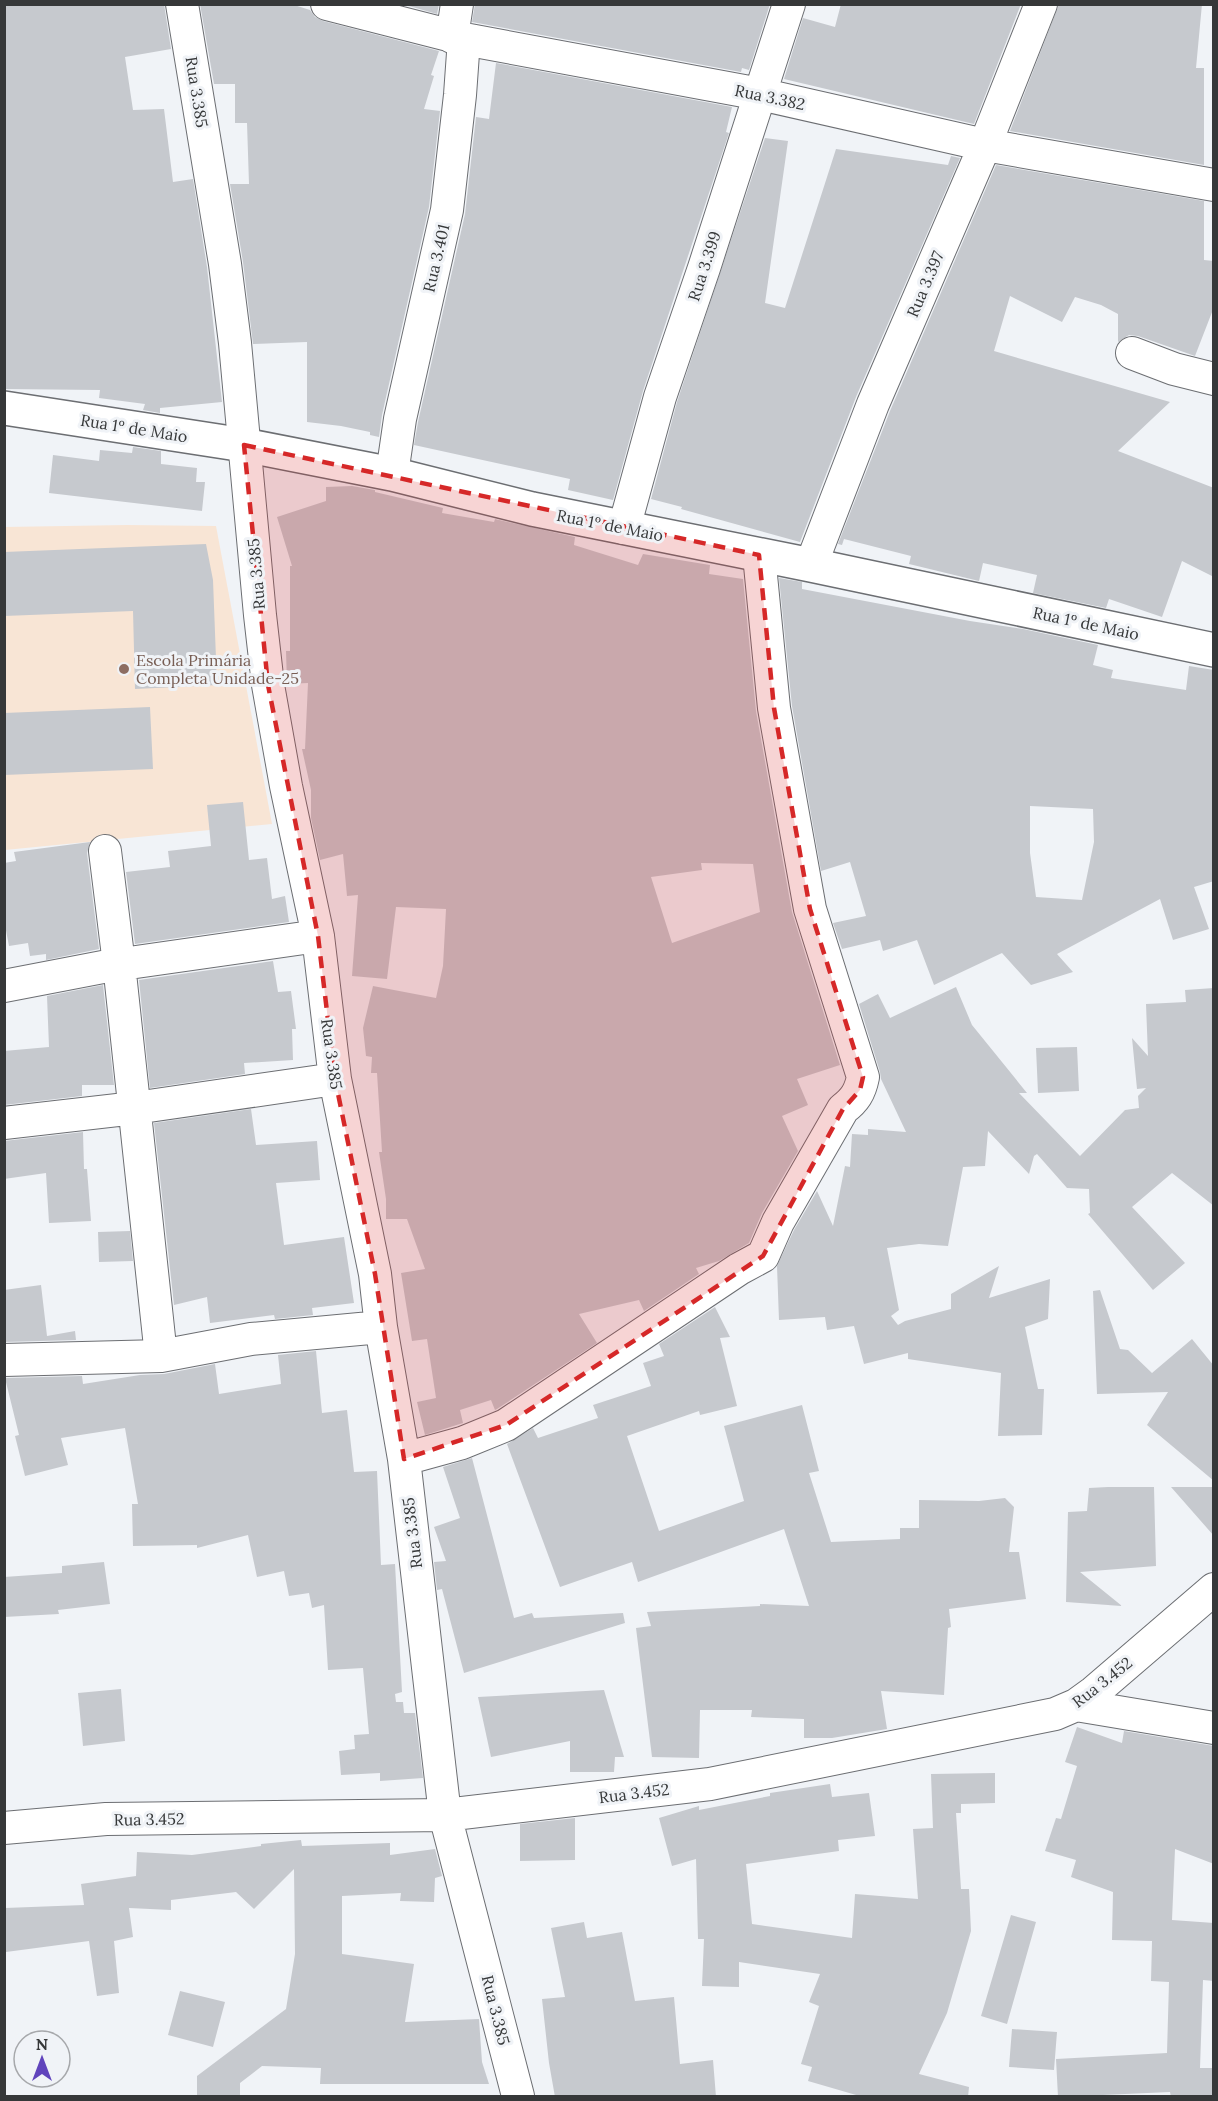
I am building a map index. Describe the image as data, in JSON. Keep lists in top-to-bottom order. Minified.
{"streets":{"street":["Rua 3.385","Rua 3.382","Rua 3.401","Rua 3.399","Rua 3.397","Rua 1º de Maio","Rua 3.452"]},"crossings":[["Rua 3.385","Rua 1º de Maio"],["Rua 3.385","Rua 3.452"],["Rua 3.382","Rua 3.401"],["Rua 3.382","Rua 3.399"],["Rua 3.382","Rua 3.397"],["Rua 3.401","Rua 1º de Maio"],["Rua 3.399","Rua 1º de Maio"],["Rua 3.397","Rua 1º de Maio"]],"places":["Escola Primária Completa Unidade-25"],"north":"top"}
